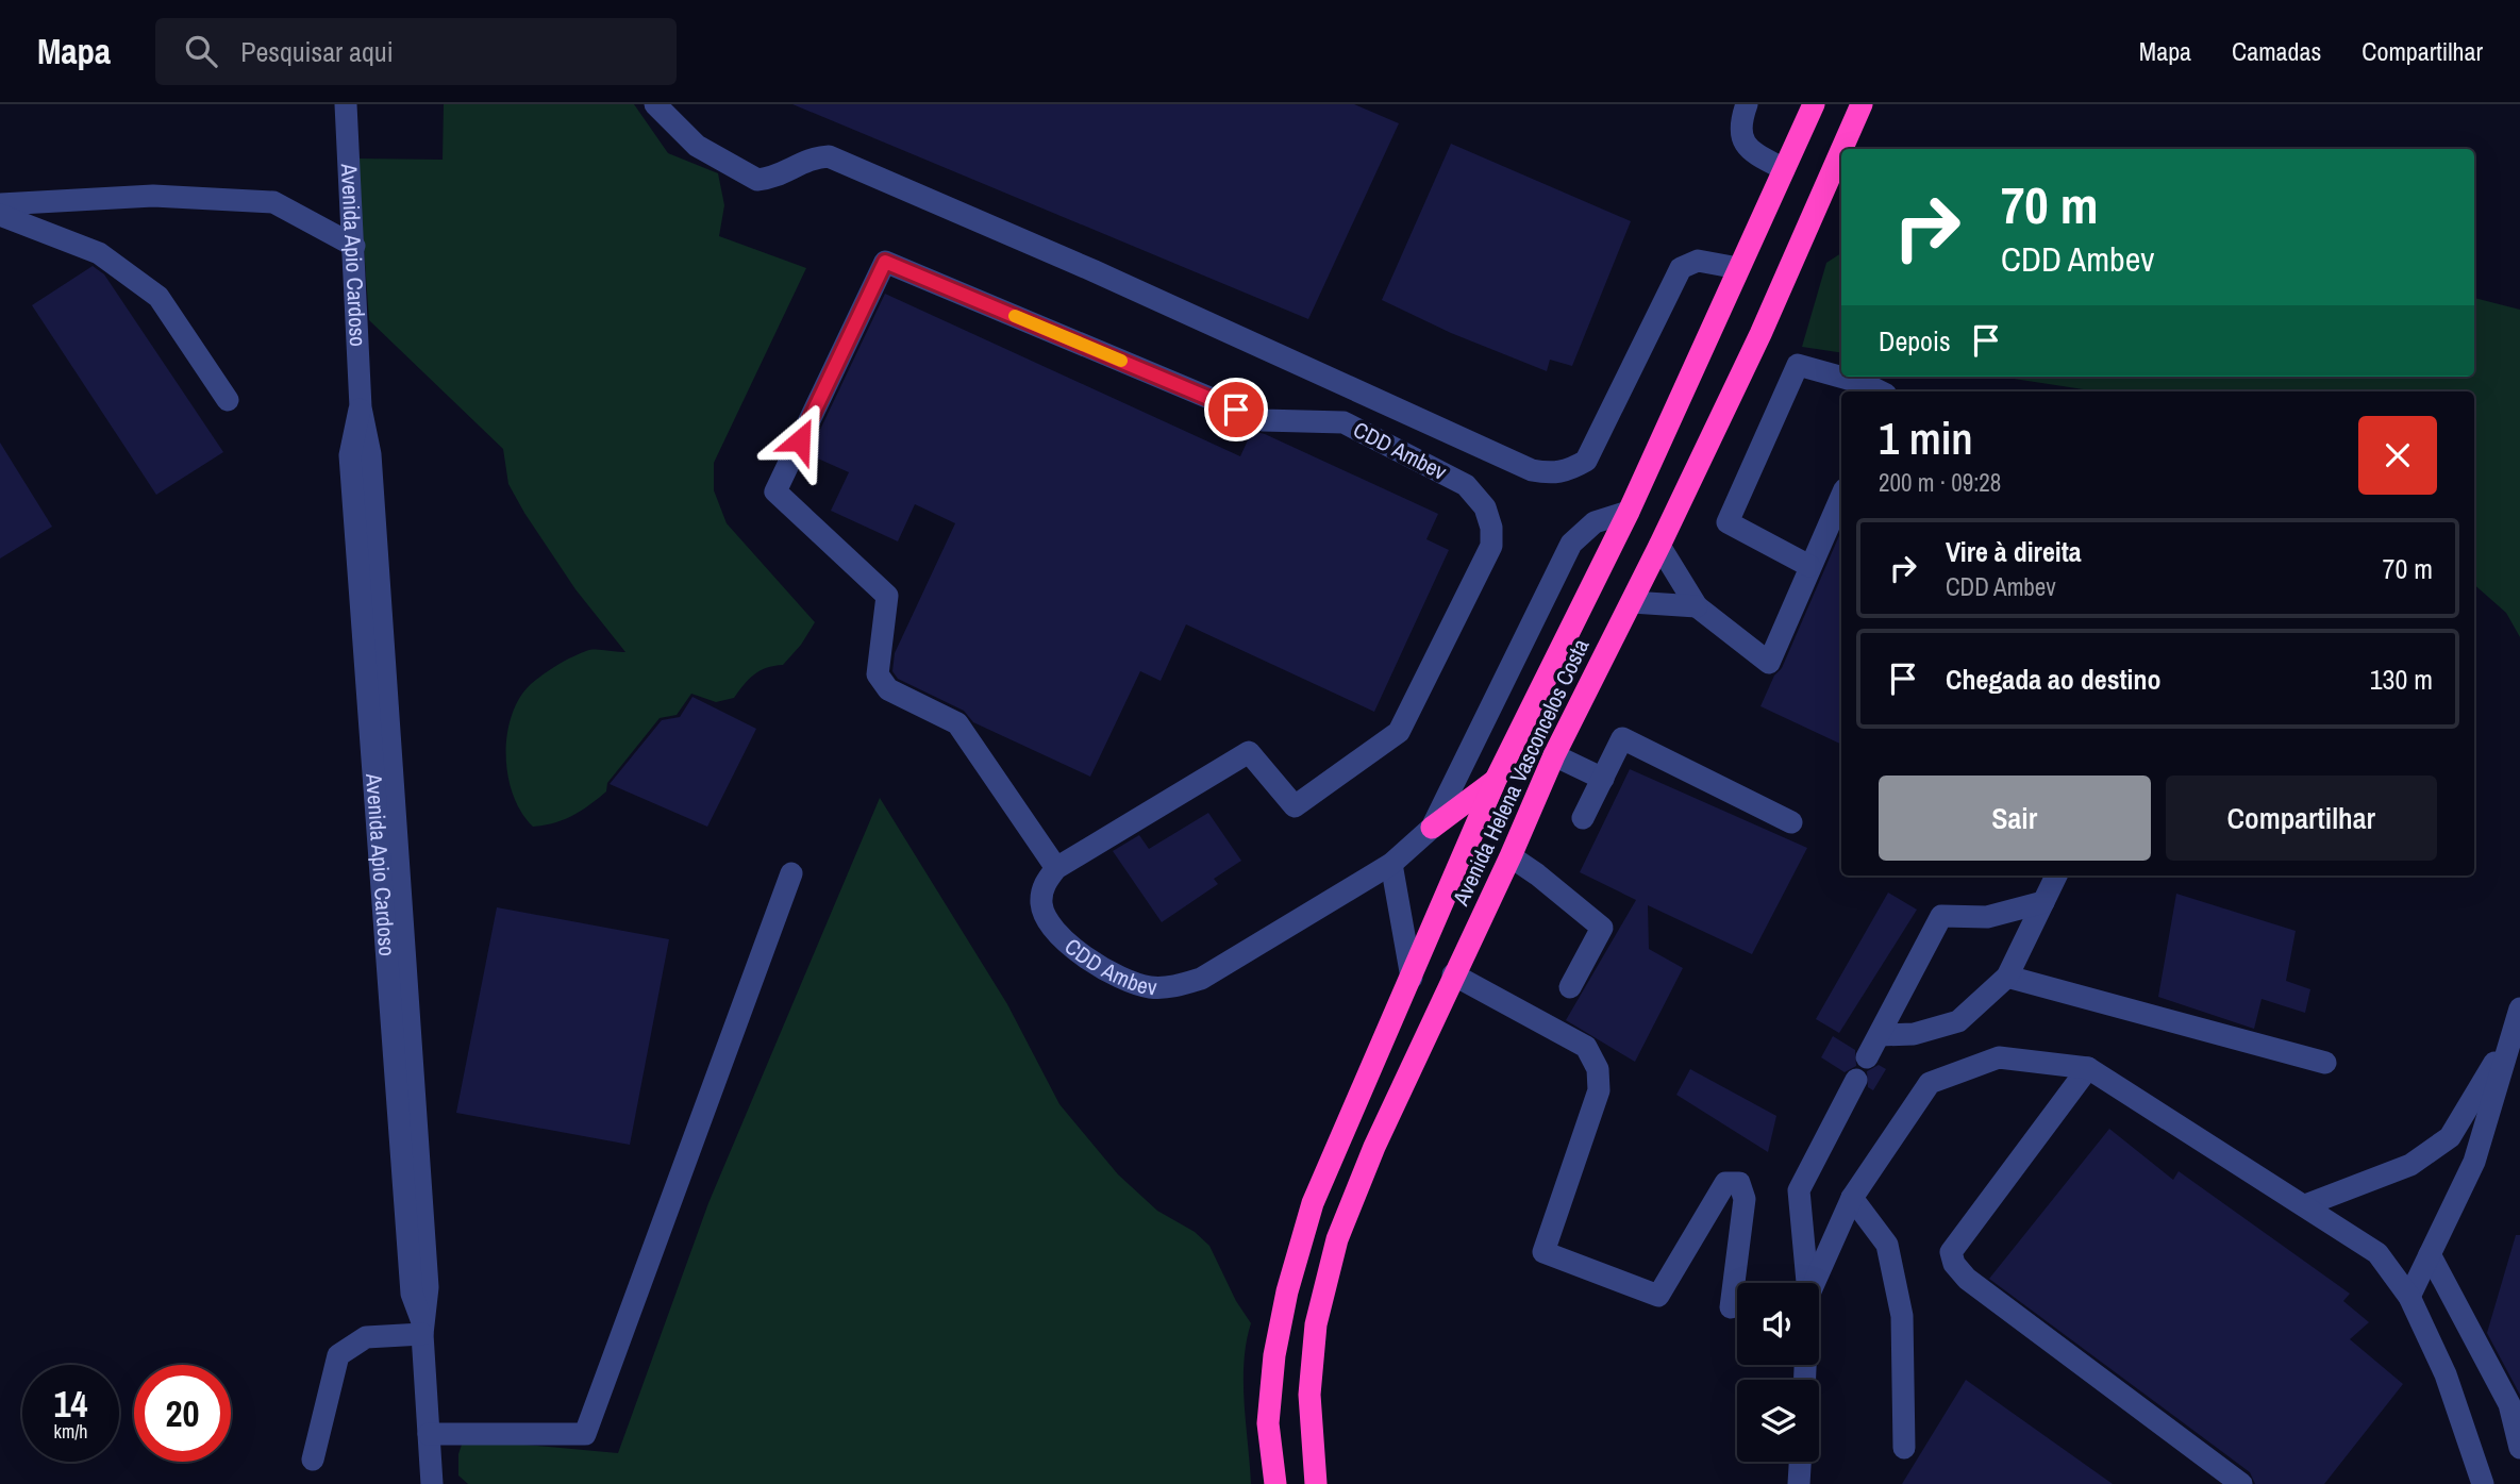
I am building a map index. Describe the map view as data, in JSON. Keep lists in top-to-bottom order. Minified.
{"streets":{"highway":["Avenida Helena Vasconcelos Costa"],"street":["Avenida Apio Cardoso","CDD Ambev"]},"page":{"header":"Mapa","search":"Pesquisar aqui","nav":["Mapa","Camadas","Compartilhar"],"turn":["70 m","CDD Ambev"],"then":"Depois","heading":["1 min","200 m · 09:28"],"list":[{"name":"Vire à direita","note":"CDD Ambev","value":"70 m"},{"name":"Chegada ao destino","value":"130 m"}],"buttons":["Sair","Compartilhar"],"speed":"14 km/h","limit":"20"}}
